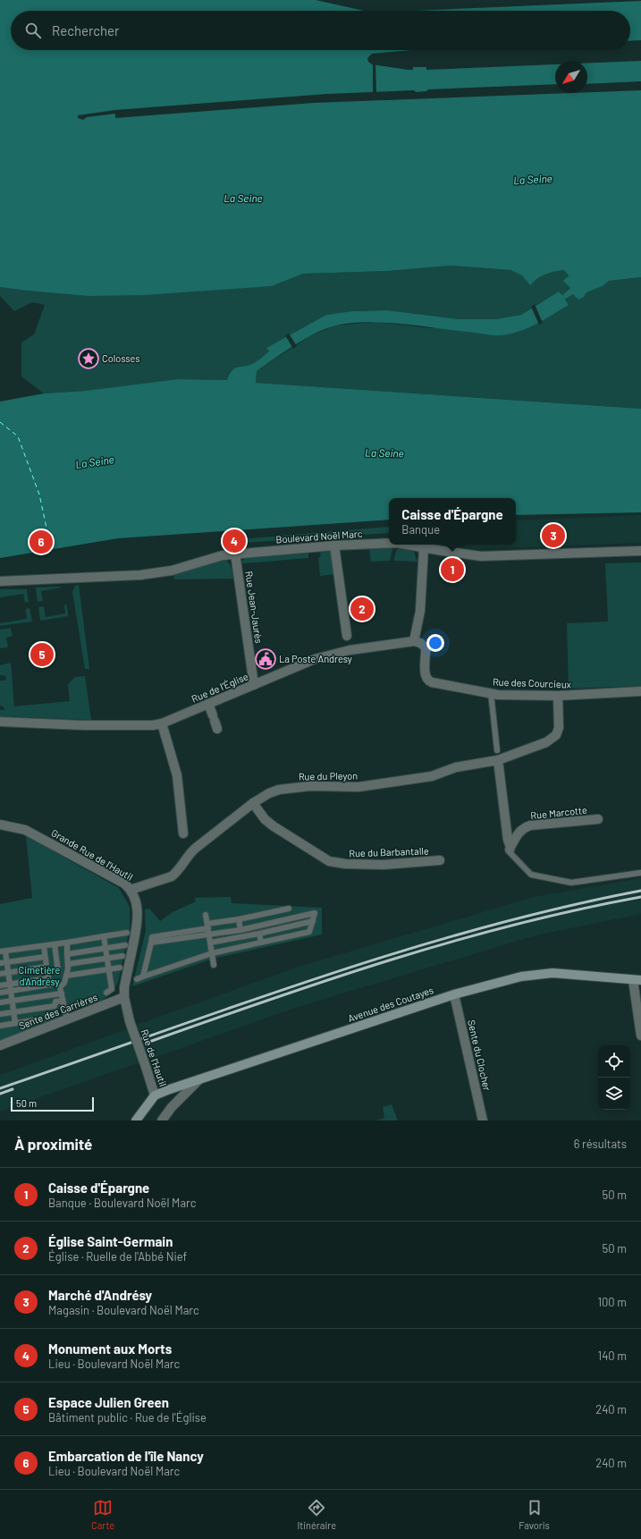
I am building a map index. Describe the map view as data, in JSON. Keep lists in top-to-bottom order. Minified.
{"streets":{"street":["Boulevard Noël Marc","Rue Jean-Jaurès","Rue des Courcieux","Rue de l'Église","Rue du Pleyon","Rue Marcotte","Rue du Barbantalle","Grande Rue de l'Hautil","Avenue des Coutayes","Sente des Carrières","Sente du Clocher","Rue de l'Hautil"]},"crossings":[["Boulevard Noël Marc","Rue Jean-Jaurès"],["Rue Jean-Jaurès","Rue de l'Église"],["Rue des Courcieux","Rue de l'Église"],["Rue des Courcieux","Rue du Pleyon"],["Rue du Pleyon","Rue du Barbantalle"],["Rue du Pleyon","Grande Rue de l'Hautil"],["Grande Rue de l'Hautil","Sente des Carrières"],["Grande Rue de l'Hautil","Rue de l'Hautil"],["Avenue des Coutayes","Sente du Clocher"],["Avenue des Coutayes","Rue de l'Hautil"],["Sente des Carrières","Rue de l'Hautil"]],"water":["La Seine"],"parks":["Cimetière d'Andrésy"],"places":{"place":["Colosses"],"public building":["La Poste Andresy"]},"scale_bar":"50 m","north":"bottom left","page":{"search":"Rechercher","popup":["Caisse d'Épargne","Banque"],"pins":["3","4","6","1","2","5"],"scale":"50 m","heading":["À proximité","6 résultats"],"list":[{"mark":"1","name":"Caisse d'Épargne","note":"Banque · Boulevard Noël Marc","value":"50 m"},{"mark":"2","name":"Église Saint-Germain","note":"Église · Ruelle de l'Abbé Nief","value":"50 m"},{"mark":"3","name":"Marché d'Andrésy","note":"Magasin · Boulevard Noël Marc","value":"100 m"},{"mark":"4","name":"Monument aux Morts","note":"Lieu · Boulevard Noël Marc","value":"140 m"},{"mark":"5","name":"Espace Julien Green","note":"Bâtiment public · Rue de l'Église","value":"240 m"},{"mark":"6","name":"Embarcation de l'île Nancy","note":"Lieu · Boulevard Noël Marc","value":"240 m"}],"nav":["Carte","Itinéraire","Favoris"]}}
